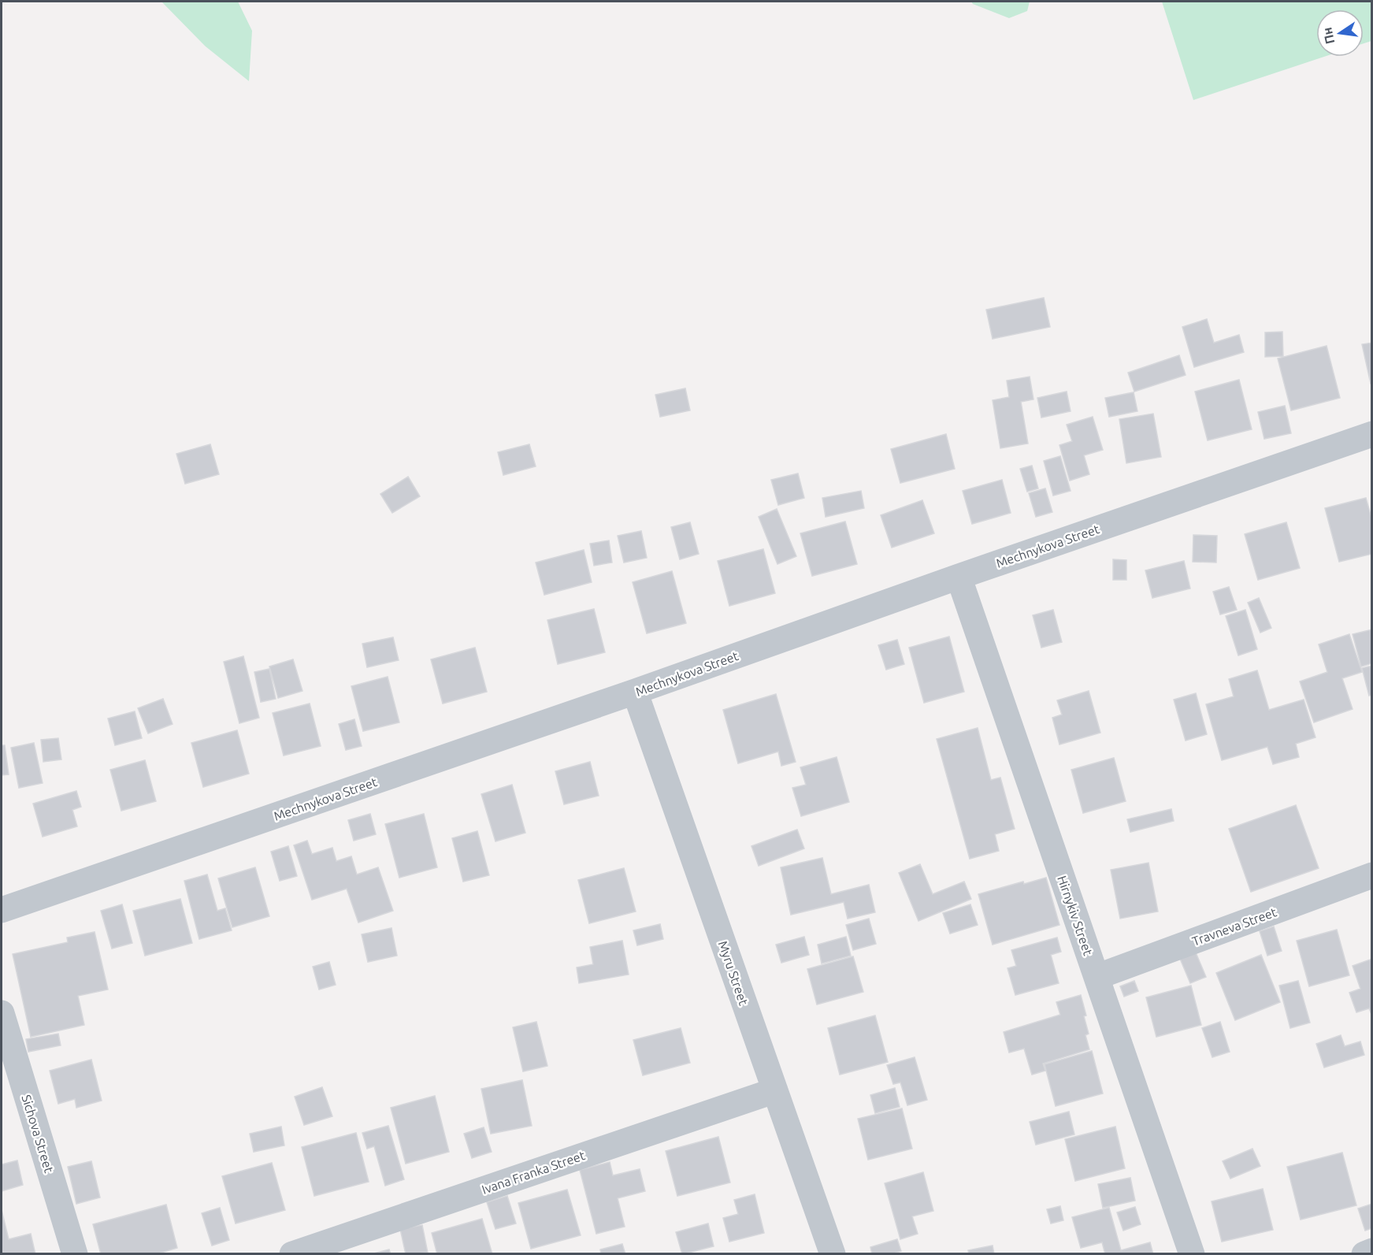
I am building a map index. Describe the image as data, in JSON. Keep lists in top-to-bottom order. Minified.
{"streets":{"street":["Mechnykova Street","Hirnykiv Street","Travneva Street","Myru Street","Sichova Street","Ivana Franka Street"]},"crossings":[["Mechnykova Street","Hirnykiv Street"],["Mechnykova Street","Myru Street"],["Hirnykiv Street","Travneva Street"],["Myru Street","Ivana Franka Street"]],"north":"left"}
